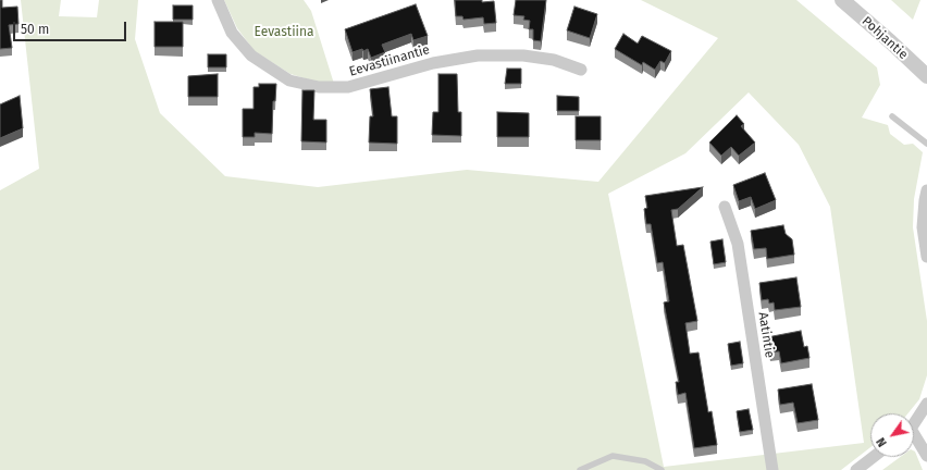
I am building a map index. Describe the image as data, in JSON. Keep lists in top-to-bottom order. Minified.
{"streets":{"street":["Pohjantie","Eevastiinantie","Aatintie"]},"parks":["Eevastiina"],"scale_bar":"50 m","north":"bottom left"}
